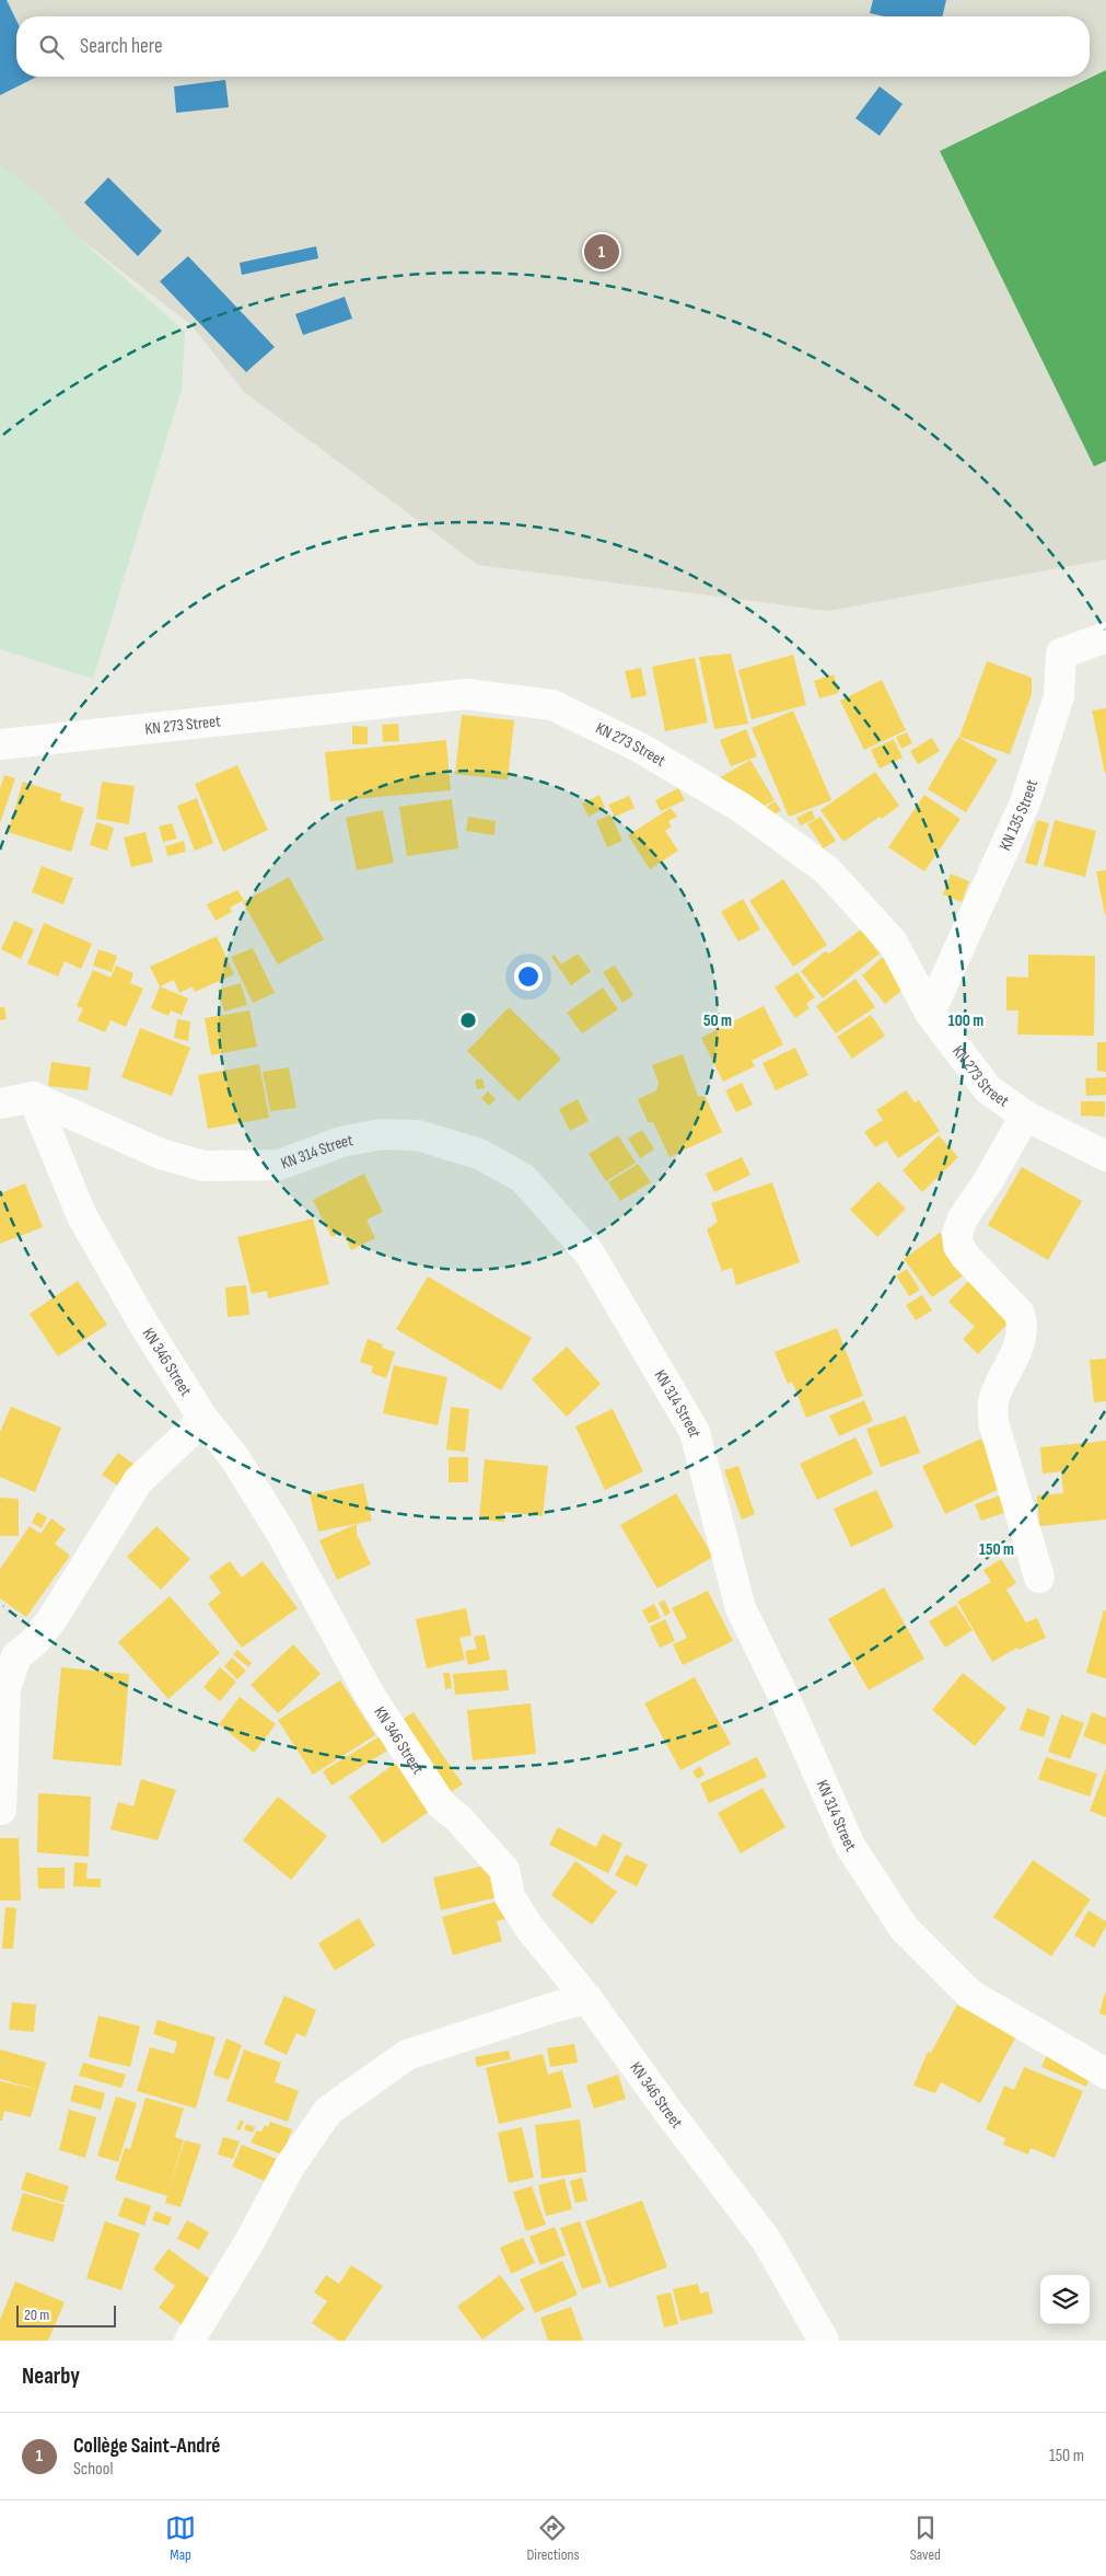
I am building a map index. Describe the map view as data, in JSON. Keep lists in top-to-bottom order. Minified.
{"streets":{"street":["KN 273 Street","KN 135 Street","KN 314 Street","KN 346 Street"]},"crossings":[["KN 273 Street","KN 135 Street"],["KN 314 Street","KN 346 Street"]],"scale_bar":"20 m","page":{"search":"Search here","pins":"1","scale":"20 m","heading":"Nearby","list":[{"mark":"1","name":"Collège Saint-André","note":"School","value":"150 m"}],"nav":["Map","Directions","Saved"]},"rings":["50 m","100 m","150 m"]}
